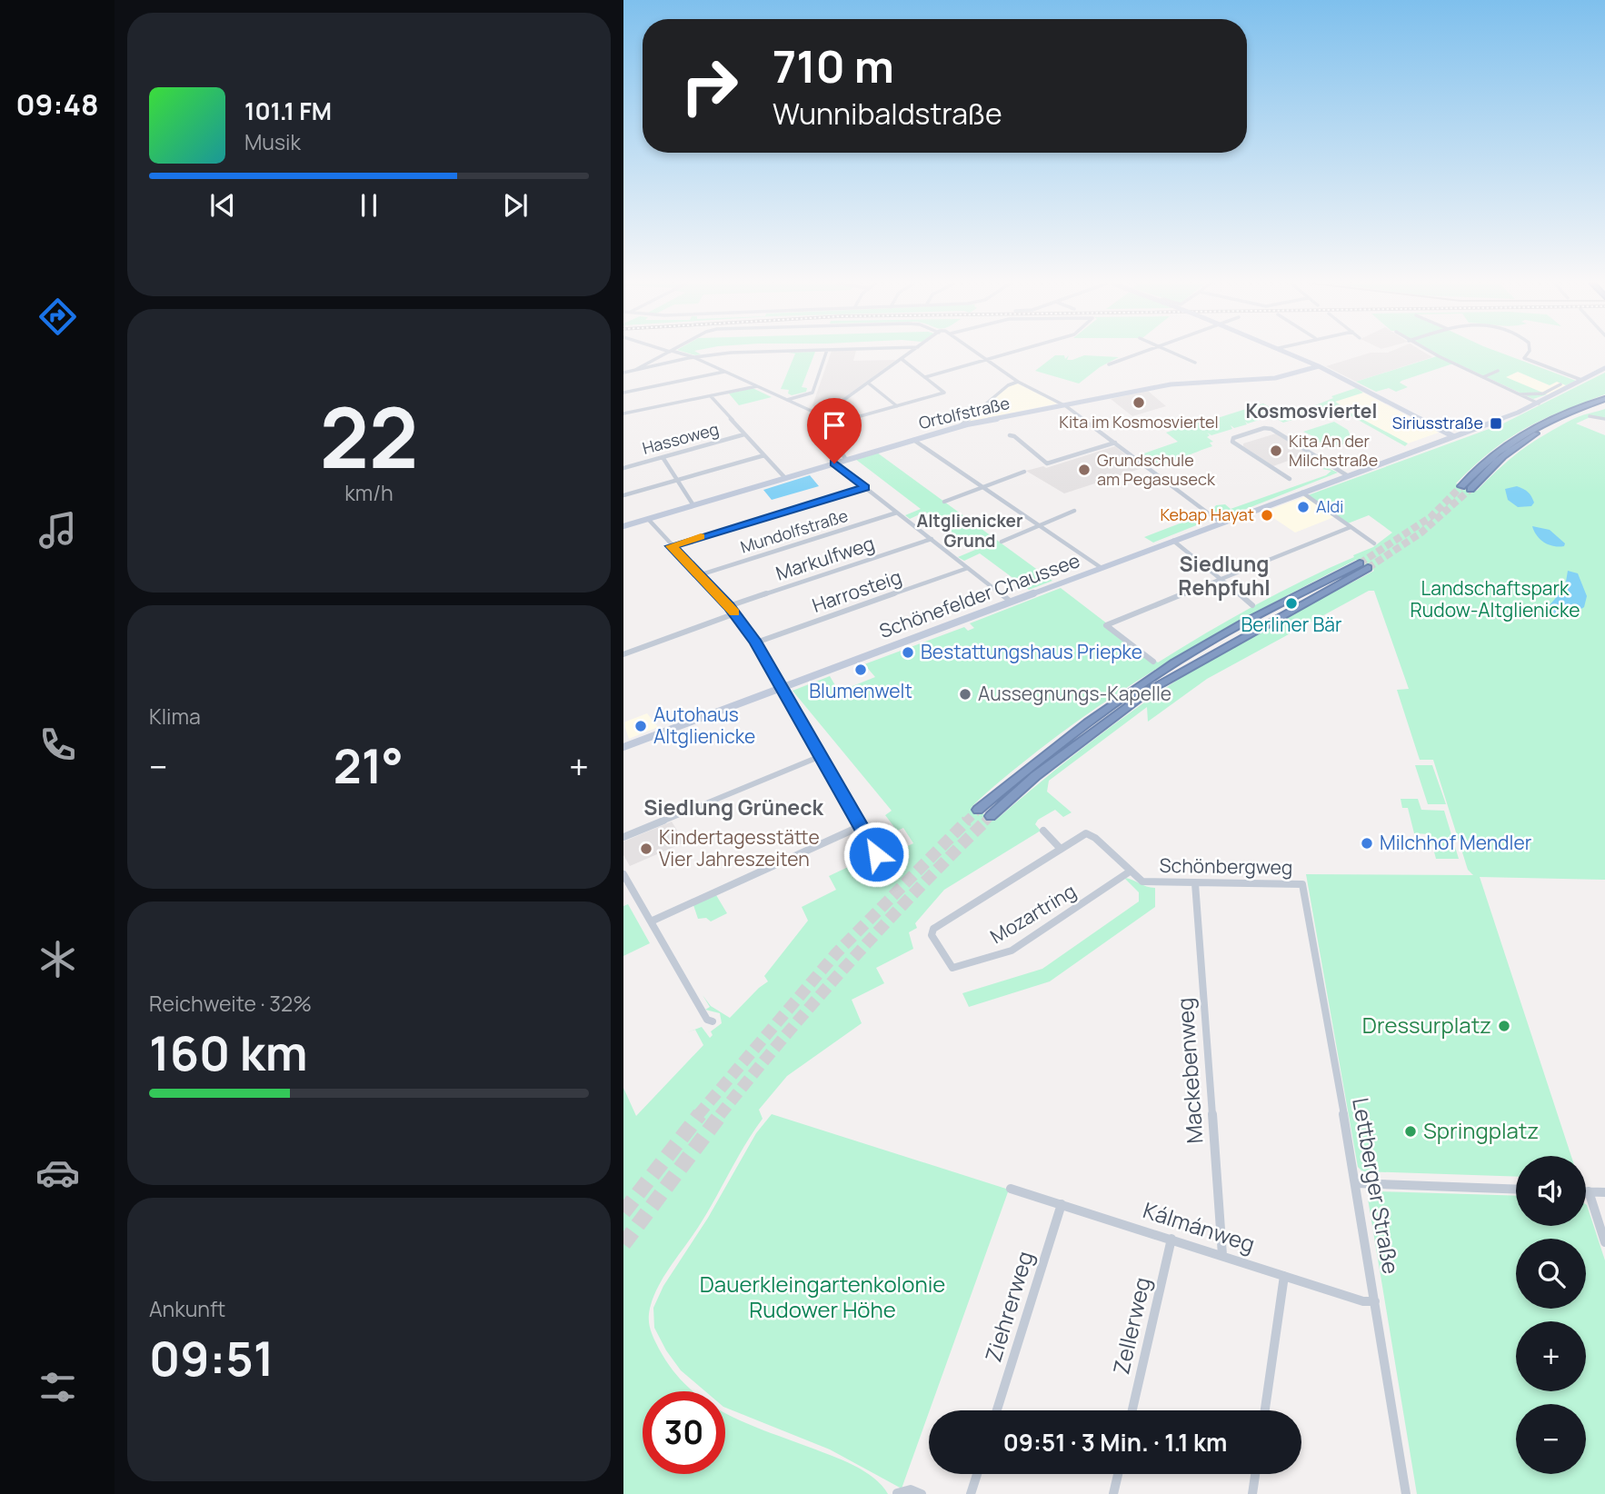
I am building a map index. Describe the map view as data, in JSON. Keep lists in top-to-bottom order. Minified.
{"streets":{"main road":["Schönefelder Chaussee"],"street":["Ortolfstraße","Hassoweg","Mundolfstraße","Markulfweg","Harrosteig","Schönbergweg","Mozartring","Mackebenweg","Lettberger Straße","Kálmánweg","Ziehrerweg","Zellerweg"]},"crossings":[["Schönbergweg","Mozartring"],["Schönbergweg","Mackebenweg"],["Schönbergweg","Lettberger Straße"],["Mackebenweg","Kálmánweg"],["Lettberger Straße","Kálmánweg"],["Kálmánweg","Ziehrerweg"],["Kálmánweg","Zellerweg"]],"districts":["Kosmosviertel","Altglienicker Grund","Siedlung Rehpfuhl","Siedlung Grüneck"],"parks":["Landschaftspark Rudow-Altglienicke","Dauerkleingartenkolonie Rudower Höhe"],"places":{"other":["Kita im Kosmosviertel","Kita An der Milchstraße","Grundschule am Pegasuseck","Aldi","Kebap Hayat","Berliner Bär","Bestattungshaus Priepke","Blumenwelt","Aussegnungs-Kapelle","Autohaus Altglienicke","Milchhof Mendler","Kindertagesstätte Vier Jahreszeiten","Dressurplatz","Springplatz"],"transit":["Siriusstraße"]},"page":{"tabs":"09:48","turn":["710 m","Wunnibaldstraße"],"song":["101.1 FM","Musik"],"tile":[["22","km/h"],"Klima",["Reichweite · 32%","160 km"],["Ankunft","09:51"]],"heat":["−","21°","+"],"map_buttons":["+","−"],"limit":"30","trip":"09:51 · 3 Min. · 1.1 km"}}
